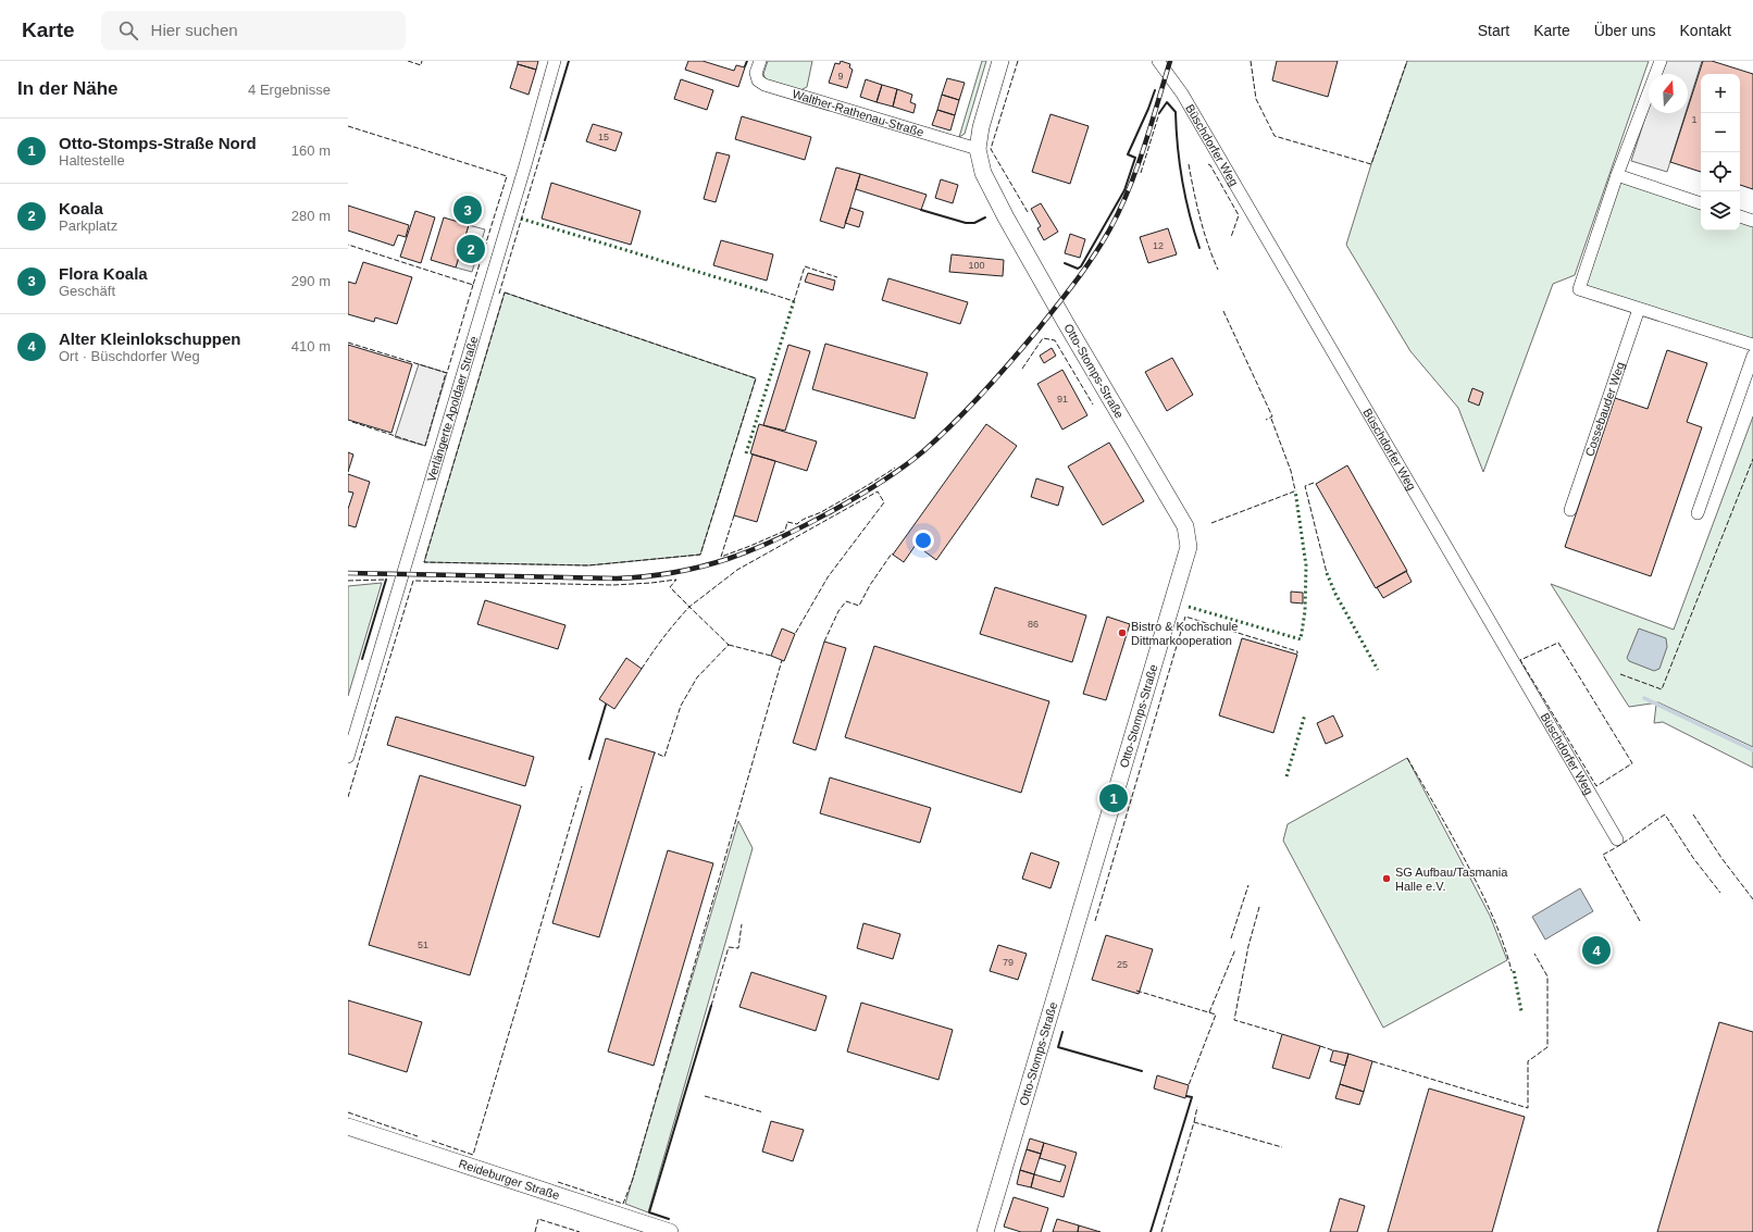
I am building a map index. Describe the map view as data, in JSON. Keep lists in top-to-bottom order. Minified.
{"streets":{"street":["Walther-Rathenau-Straße","Büschdorfer Weg","Otto-Stomps-Straße","Verlängerte Apoldaer Straße","Cossebauder Weg","Reideburger Straße"]},"crossings":[["Walther-Rathenau-Straße","Otto-Stomps-Straße"]],"places":["Bistro & Kochschule Dittmarkooperation","SG Aufbau/Tasmania Halle e.V."],"house_numbers":["9","1","15","12","100","91","86","51","79","25"],"north":"top","page":{"header":"Karte","search":"Hier suchen","nav":["Start","Karte","Über uns","Kontakt"],"heading":["In der Nähe","4 Ergebnisse"],"map_buttons":["+","−"],"list":[{"mark":"1","name":"Otto-Stomps-Straße Nord","note":"Haltestelle","value":"160 m"},{"mark":"2","name":"Koala","note":"Parkplatz","value":"280 m"},{"mark":"3","name":"Flora Koala","note":"Geschäft","value":"290 m"},{"mark":"4","name":"Alter Kleinlokschuppen","note":"Ort · Büschdorfer Weg","value":"410 m"}],"pins":["3","2","1","4"]}}
